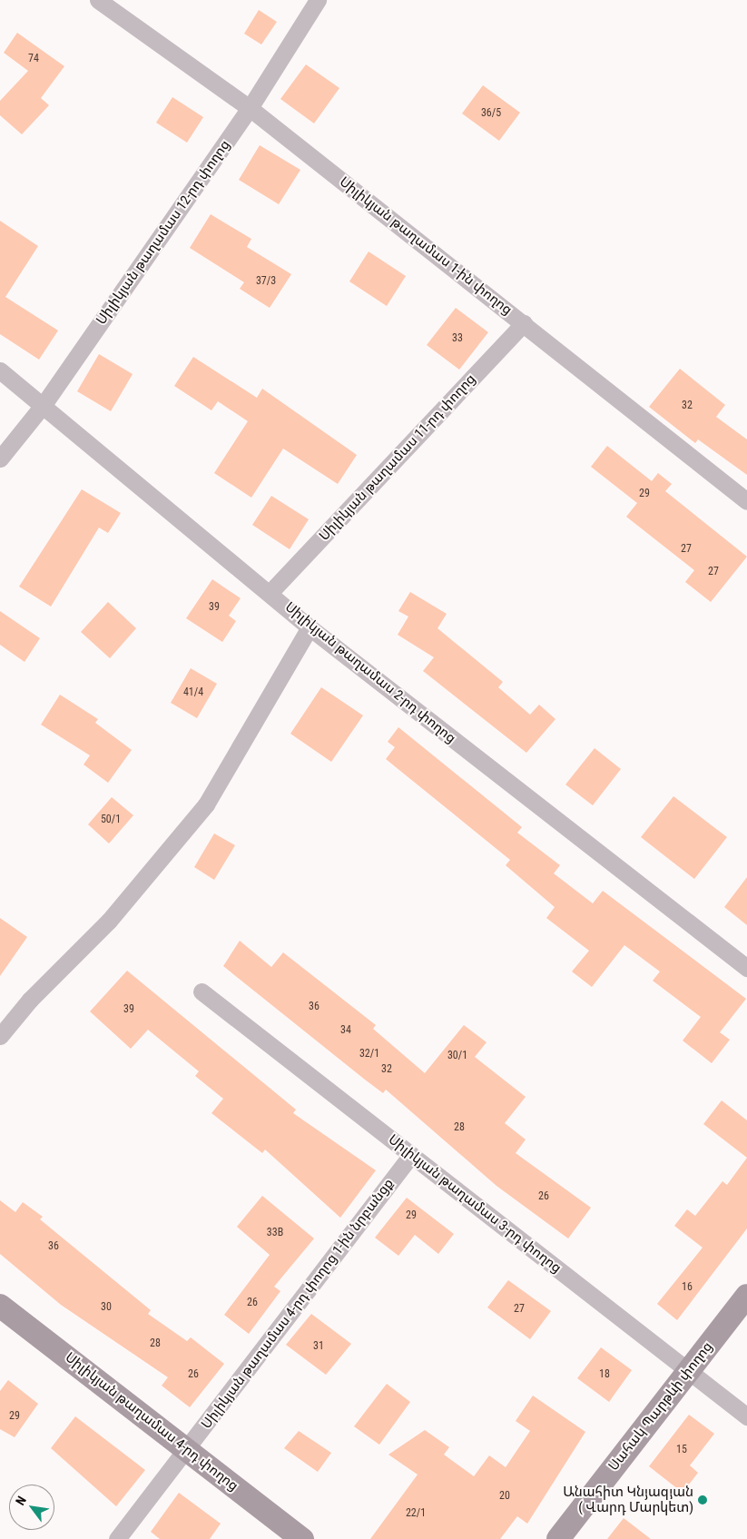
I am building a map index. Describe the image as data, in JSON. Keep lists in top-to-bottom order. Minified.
{"streets":{"main road":["Սահակ Պարթևի փողոց","Սիլիկյան թաղամաս 4-րդ փողոց"],"street":["Սիլիկյան թաղամաս 12-րդ փողոց","Սիլիկյան թաղամաս 1-ին փողոց","Սիլիկյան թաղամաս 11-րդ փողոց","Սիլիկյան թաղամաս 2-րդ փողոց","Սիլիկյան թաղամաս 3-րդ փողոց","Սիլիկյան թաղամաս 4-րդ փողոց 1-ին նրբանցք"]},"crossings":[["Սիլիկյան թաղամաս 12-րդ փողոց","Սիլիկյան թաղամաս 1-ին փողոց"],["Սիլիկյան թաղամաս 12-րդ փողոց","Սիլիկյան թաղամաս 2-րդ փողոց"],["Սիլիկյան թաղամաս 1-ին փողոց","Սիլիկյան թաղամաս 11-րդ փողոց"],["Սիլիկյան թաղամաս 11-րդ փողոց","Սիլիկյան թաղամաս 2-րդ փողոց"],["Սիլիկյան թաղամաս 3-րդ փողոց","Սիլիկյան թաղամաս 4-րդ փողոց 1-ին նրբանցք"],["Սիլիկյան թաղամաս 3-րդ փողոց","Սահակ Պարթևի փողոց"],["Սիլիկյան թաղամաս 4-րդ փողոց 1-ին նրբանցք","Սիլիկյան թաղամաս 4-րդ փողոց"]],"places":["Անահիտ Կնյազյան ( Վարդ Մարկետ)"],"house_numbers":["74","36/5","37/3","33","32","29","27","27","39","41/4","50/1","36","39","34","32/1","30/1","32","28","26","29","33B","36","16","26","30","27","28","31","26","18","29","15","20","22/1"],"north":"top left"}
